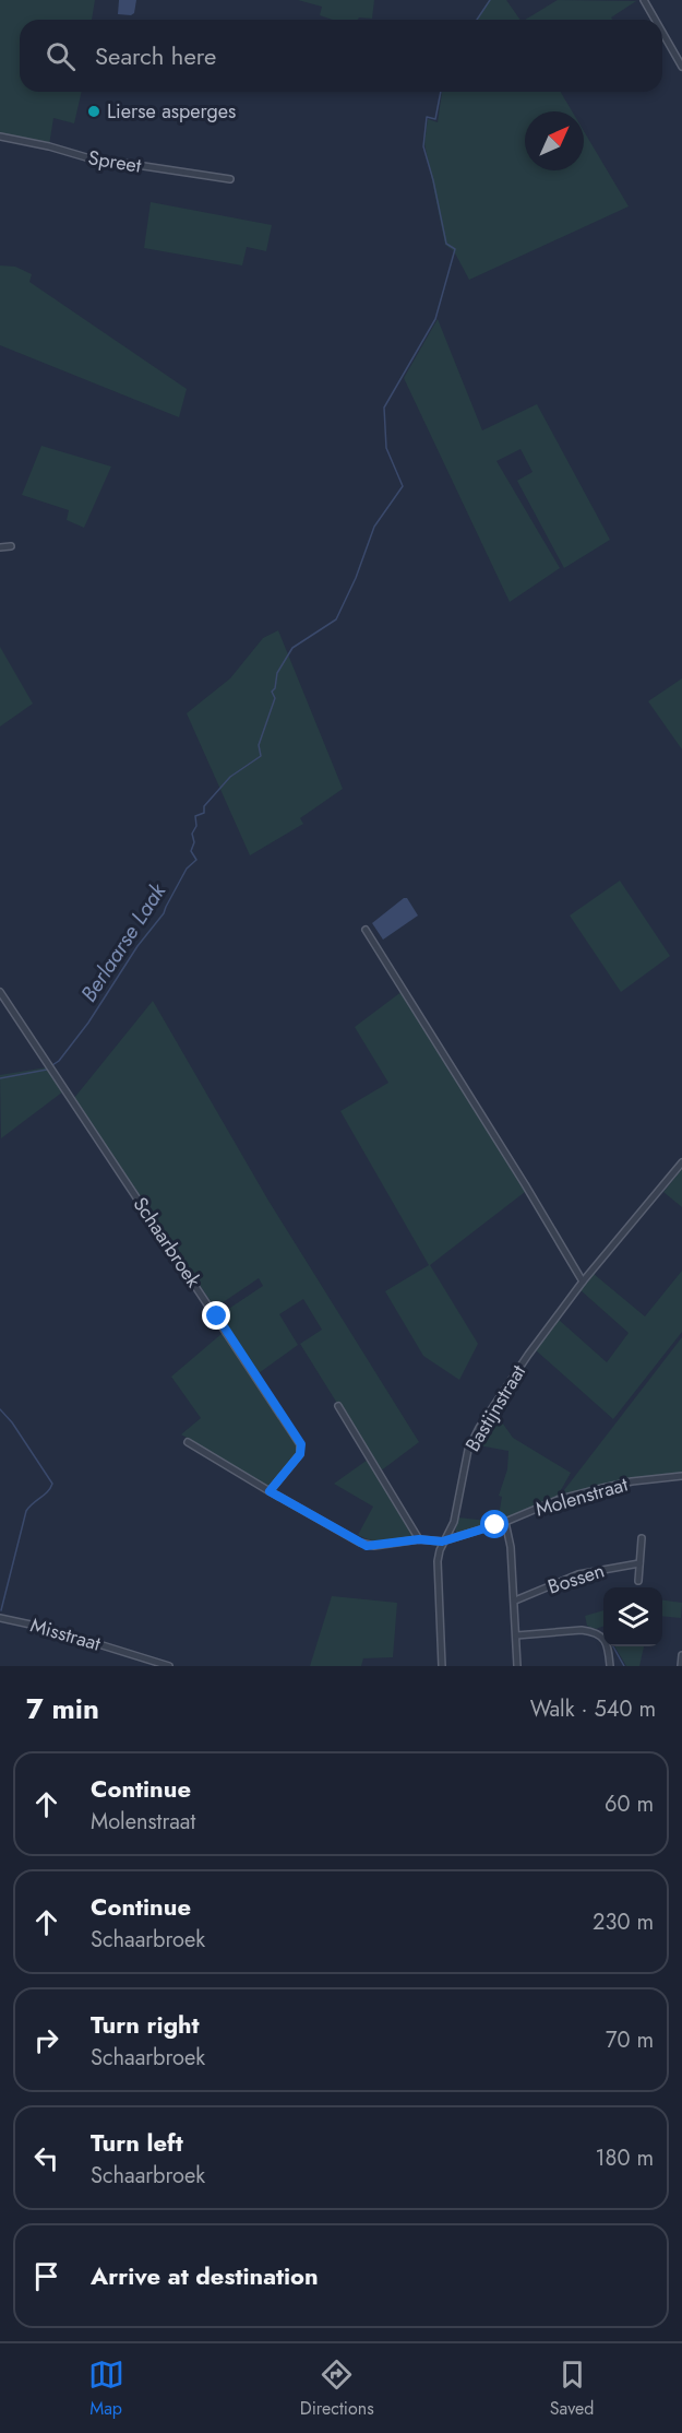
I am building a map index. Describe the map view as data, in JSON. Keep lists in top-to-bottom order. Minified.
{"streets":{"street":["Spreet","Schaarbroek","Bastijnstraat","Molenstraat","Bossen","Misstraat"]},"crossings":[["Bastijnstraat","Molenstraat"]],"water":["Berlaarse Laak"],"places":["Lierse asperges"],"north":"top right","page":{"search":"Search here","heading":["7 min","Walk · 540 m"],"list":[["Continue","Molenstraat","60 m"],["Continue","Schaarbroek","230 m"],["Turn right","Schaarbroek","70 m"],["Turn left","Schaarbroek","180 m"],"Arrive at destination"],"nav":["Map","Directions","Saved"]}}
